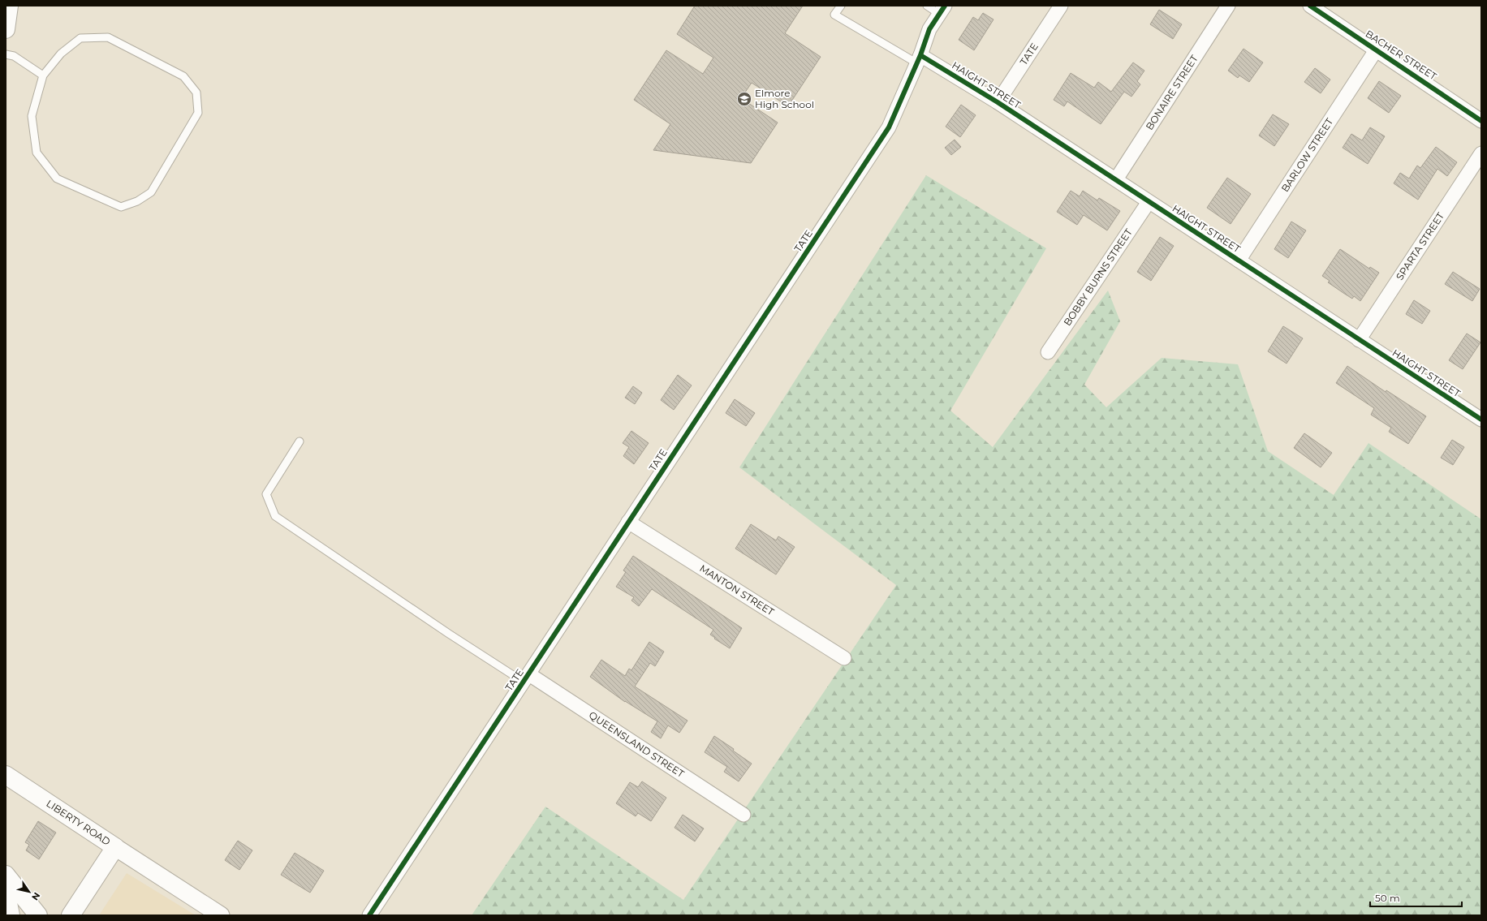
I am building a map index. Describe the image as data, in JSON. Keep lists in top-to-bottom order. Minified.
{"streets":{"main road":["LIBERTY ROAD"],"street":["TATE","BACHER STREET","HAIGHT STREET","BONAIRE STREET","BARLOW STREET","SPARTA STREET","BOBBY BURNS STREET","MANTON STREET","QUEENSLAND STREET"]},"crossings":[["TATE","HAIGHT STREET"],["TATE","MANTON STREET"],["TATE","QUEENSLAND STREET"],["BACHER STREET","BARLOW STREET"],["HAIGHT STREET","BONAIRE STREET"],["HAIGHT STREET","BARLOW STREET"],["HAIGHT STREET","SPARTA STREET"],["HAIGHT STREET","BOBBY BURNS STREET"]],"places":{"school or university":["Elmore High School"]},"scale_bar":"50 m","north":"bottom right"}
